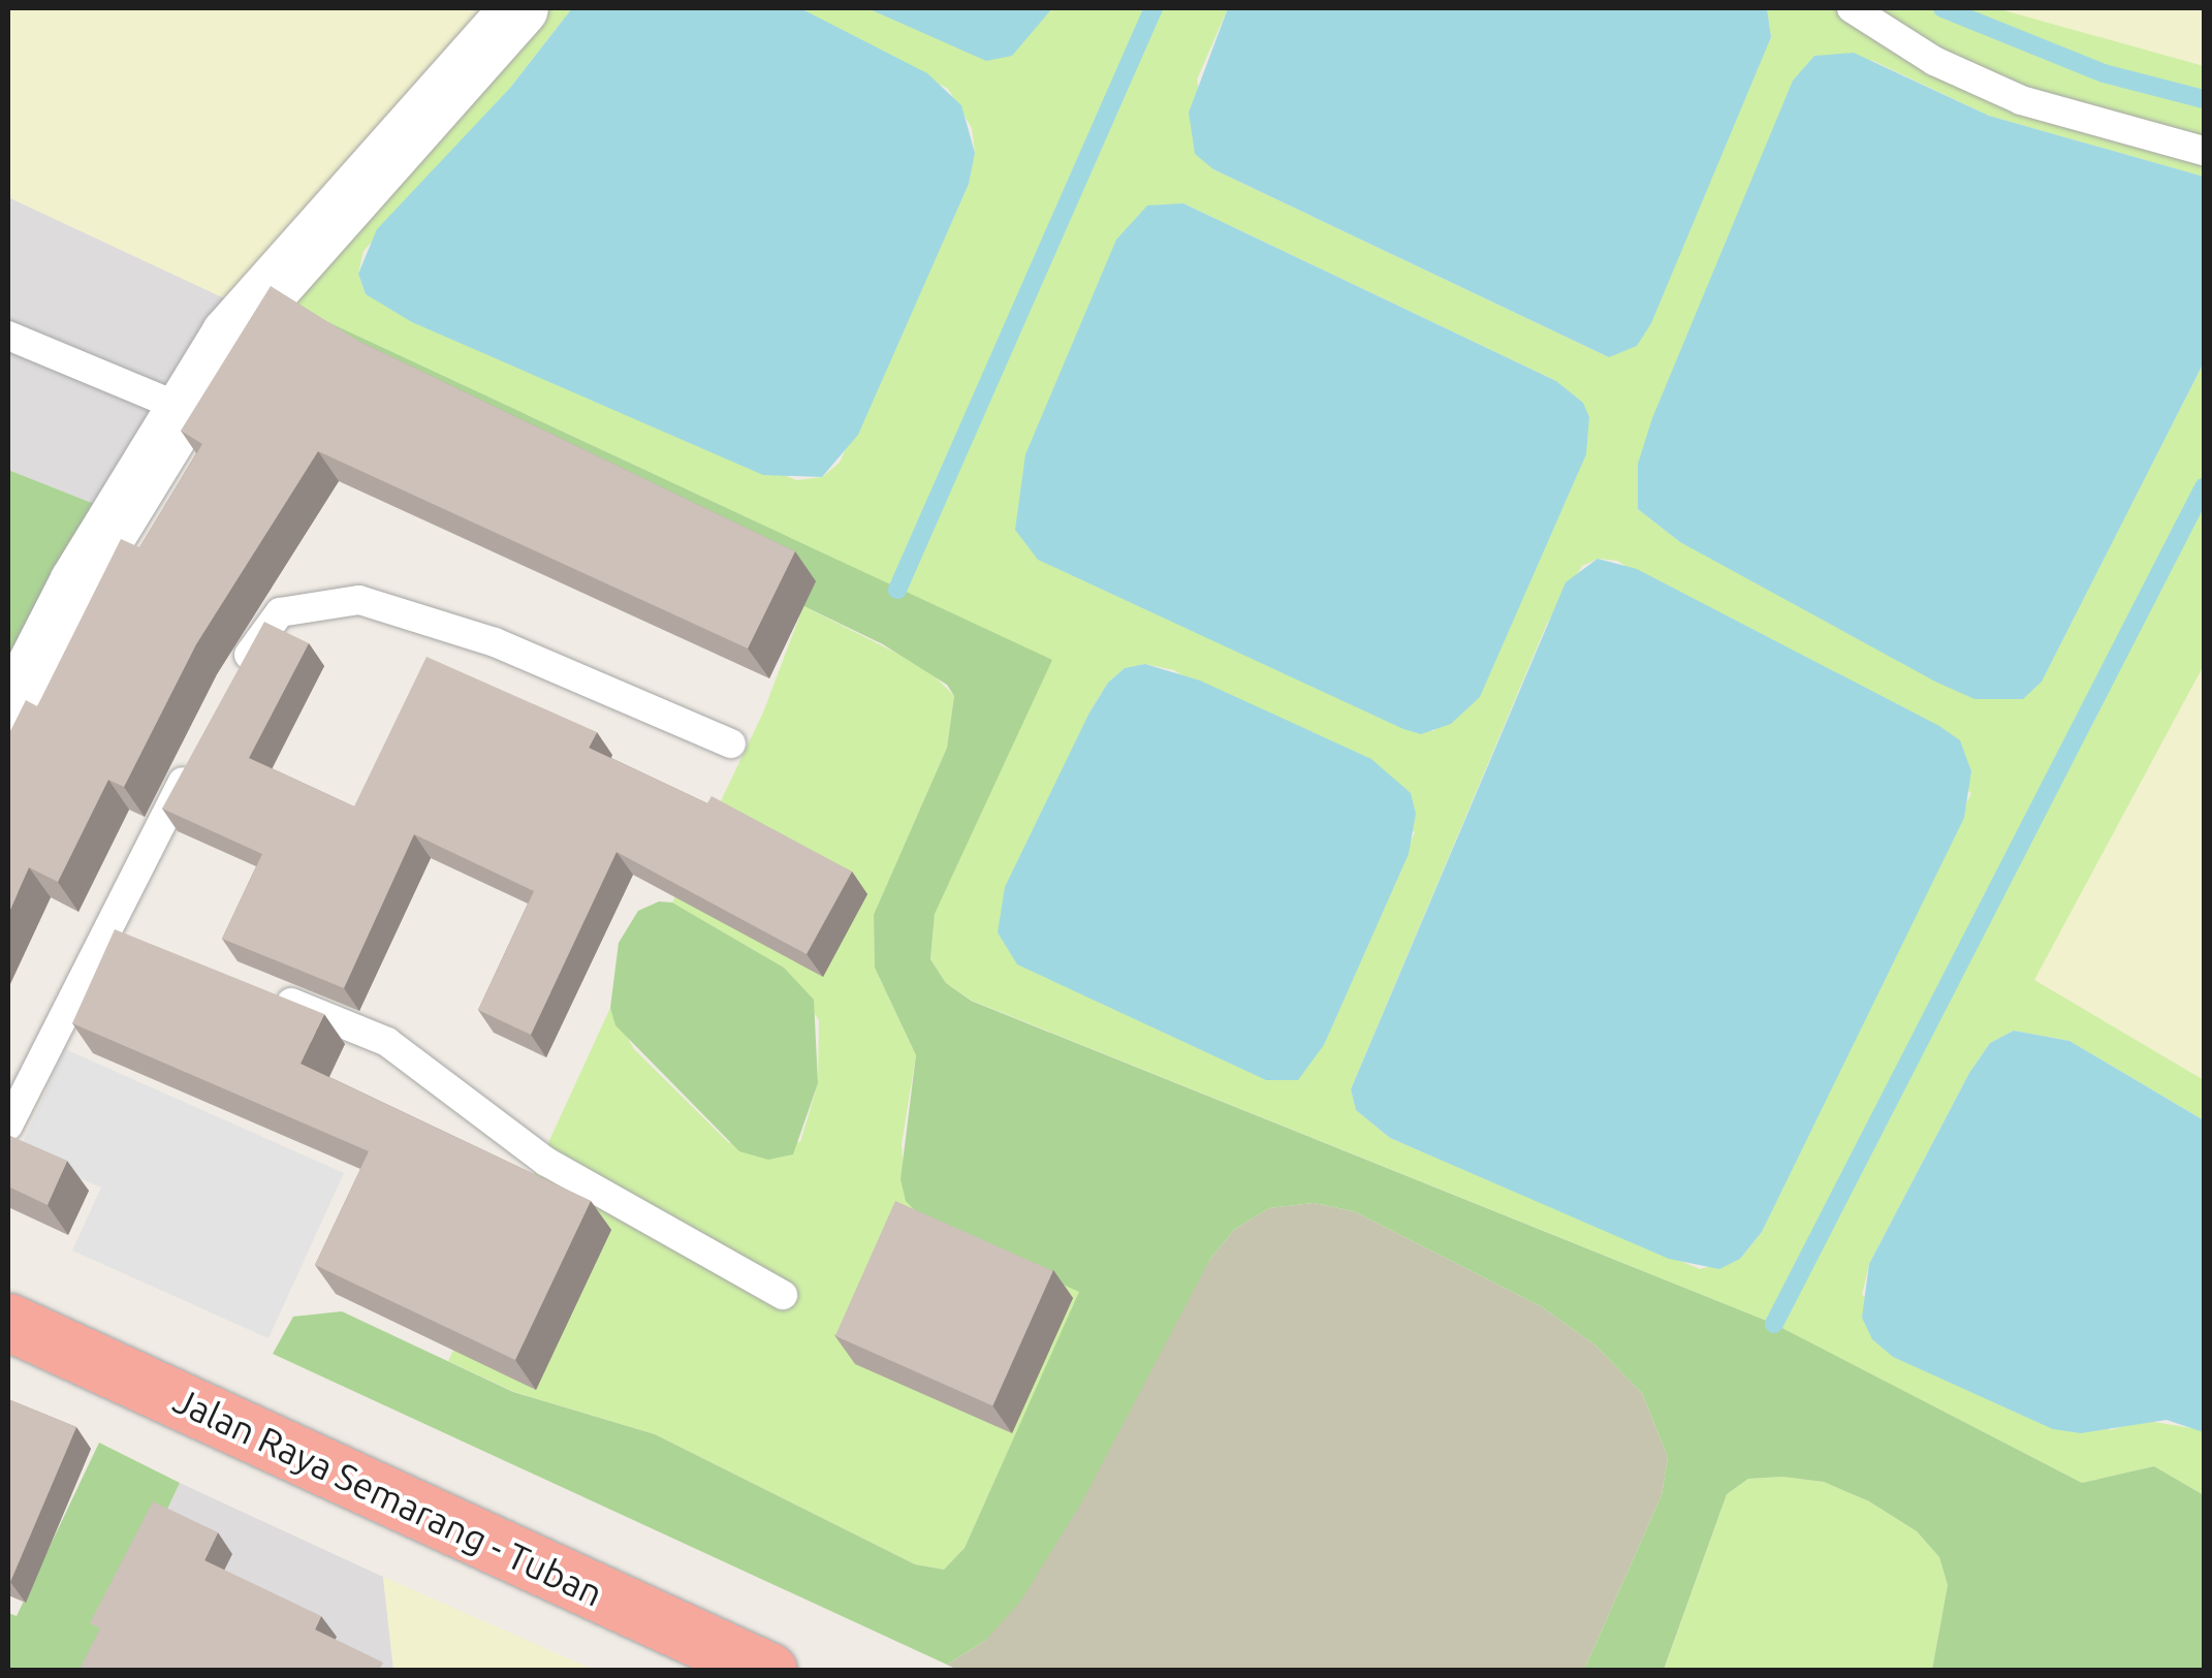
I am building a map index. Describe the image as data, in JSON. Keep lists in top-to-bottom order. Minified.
{"streets":{"highway":["Jalan Raya Semarang - Tuban"]}}
